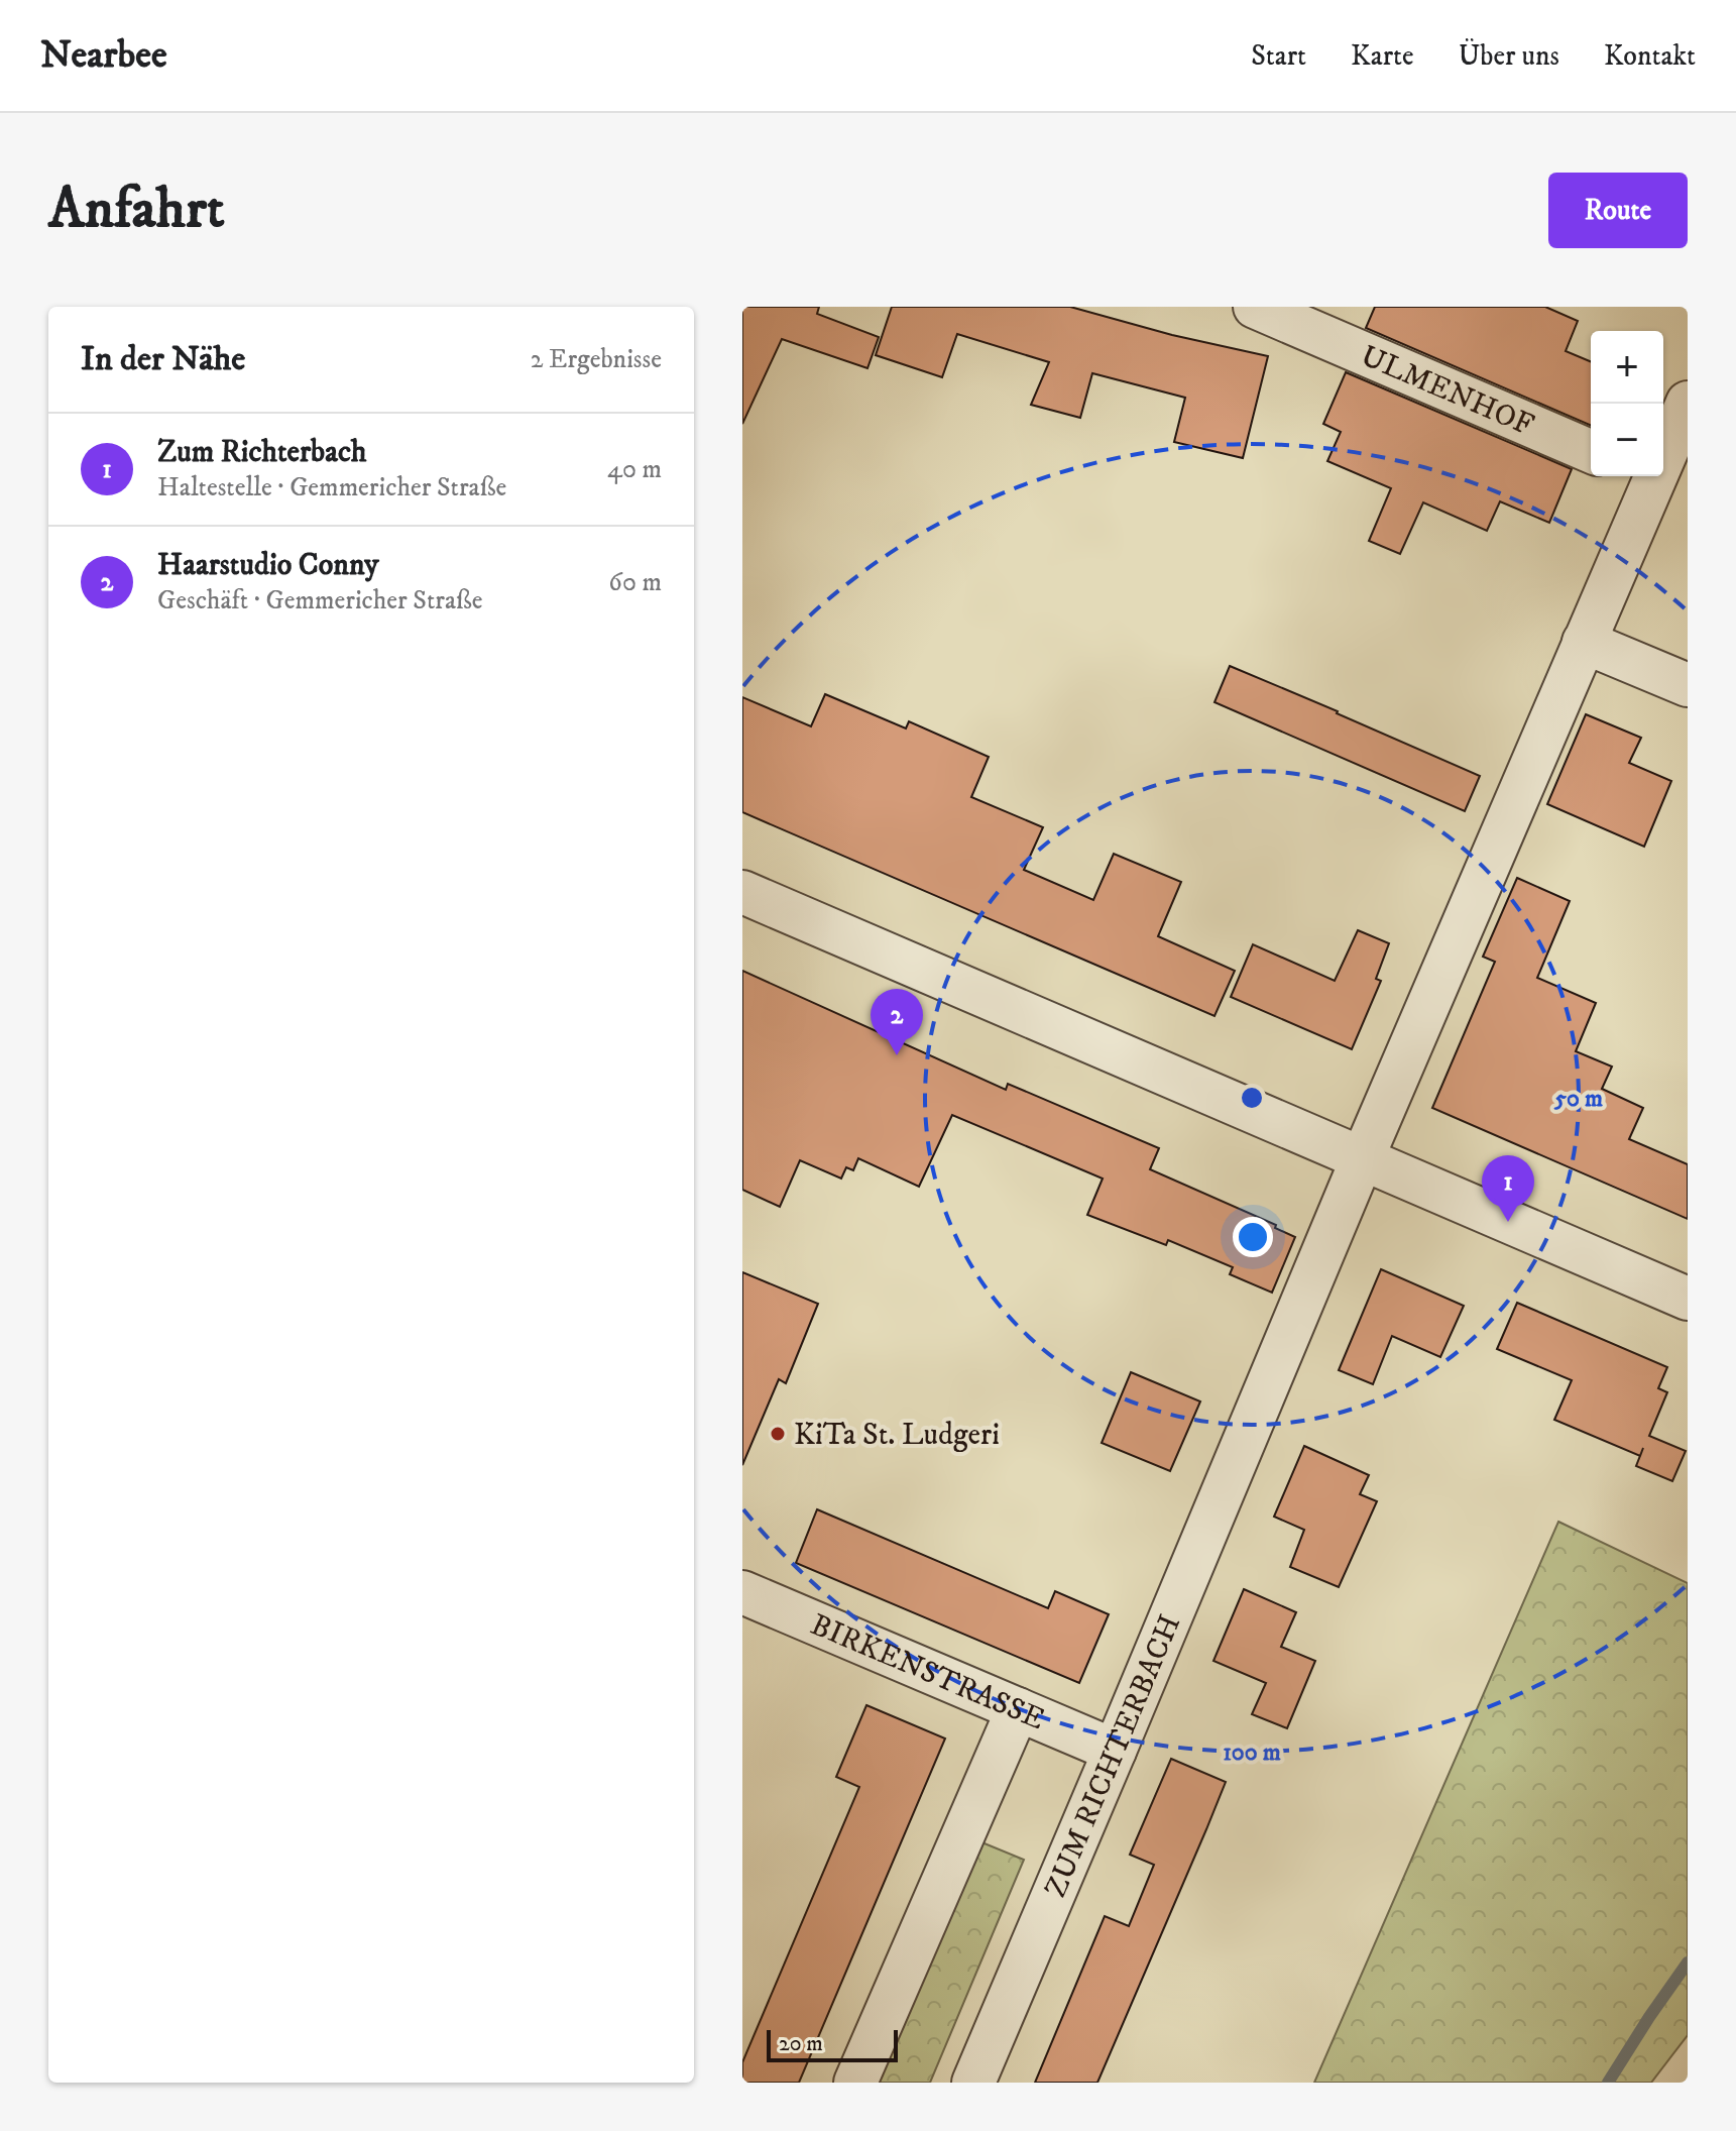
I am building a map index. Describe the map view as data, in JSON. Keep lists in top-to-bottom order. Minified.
{"streets":{"street":["ULMENHOF","BIRKENSTRASSE","ZUM RICHTERBACH"]},"crossings":[["BIRKENSTRASSE","ZUM RICHTERBACH"]],"places":["KiTa St. Ludgeri"],"scale_bar":"20 m","page":{"header":"Nearbee","nav":["Start","Karte","Über uns","Kontakt"],"buttons":"Route","title":"Anfahrt","heading":["In der Nähe","2 Ergebnisse"],"map_buttons":["+","−"],"list":[{"mark":"1","name":"Zum Richterbach","note":"Haltestelle · Gemmericher Straße","value":"40 m"},{"mark":"2","name":"Haarstudio Conny","note":"Geschäft · Gemmericher Straße","value":"60 m"}],"pins":["2","1"],"scale":"20 m"},"rings":["50 m","100 m"]}
